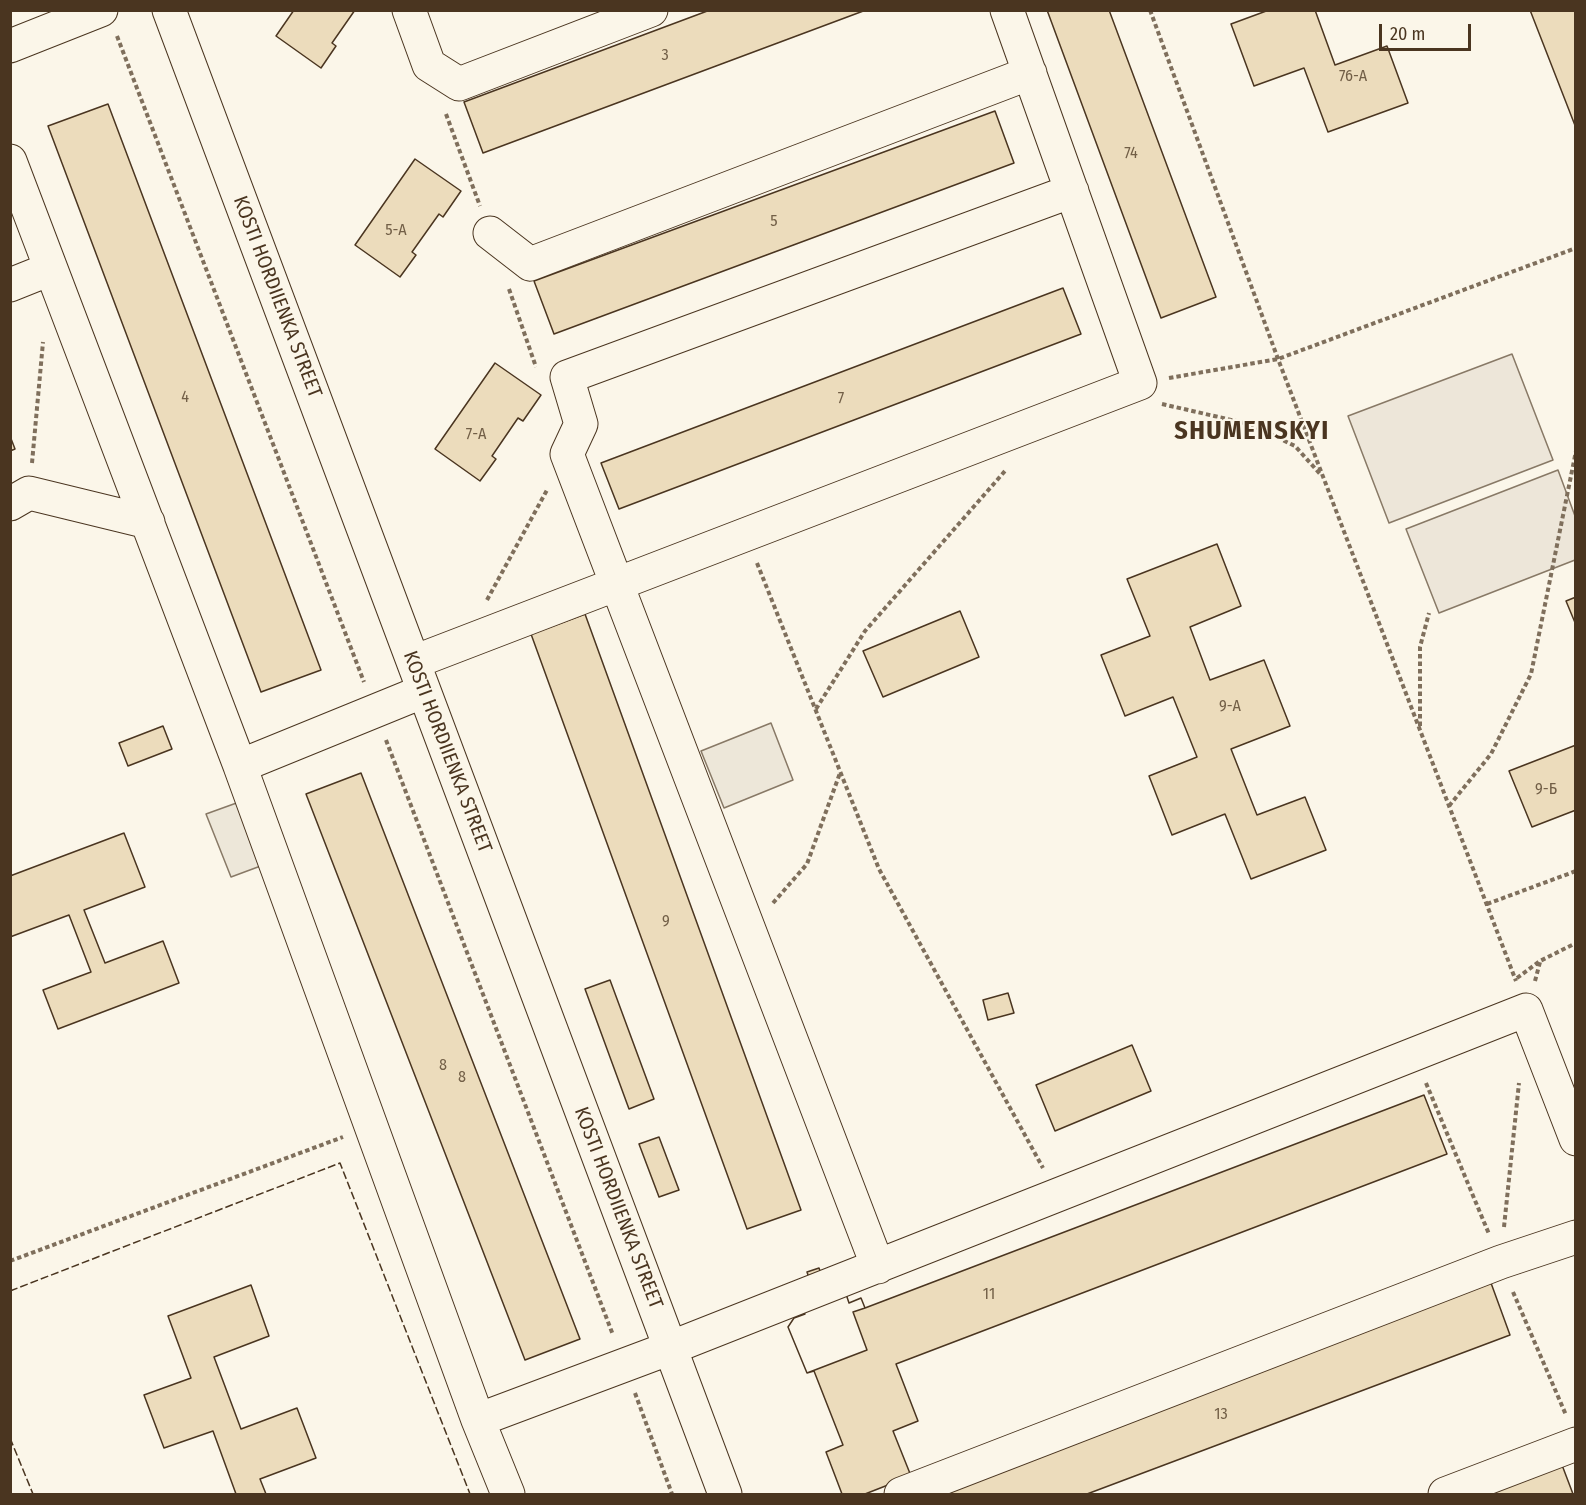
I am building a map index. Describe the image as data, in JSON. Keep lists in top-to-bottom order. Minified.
{"streets":{"street":["KOSTI HORDIIENKA STREET"]},"districts":["SHUMENSKYI"],"house_numbers":["3","76-А","74","5","5-А","4","7","7-А","9-А","9-Б","9","8","8","11","13"],"scale_bar":"20 m"}
